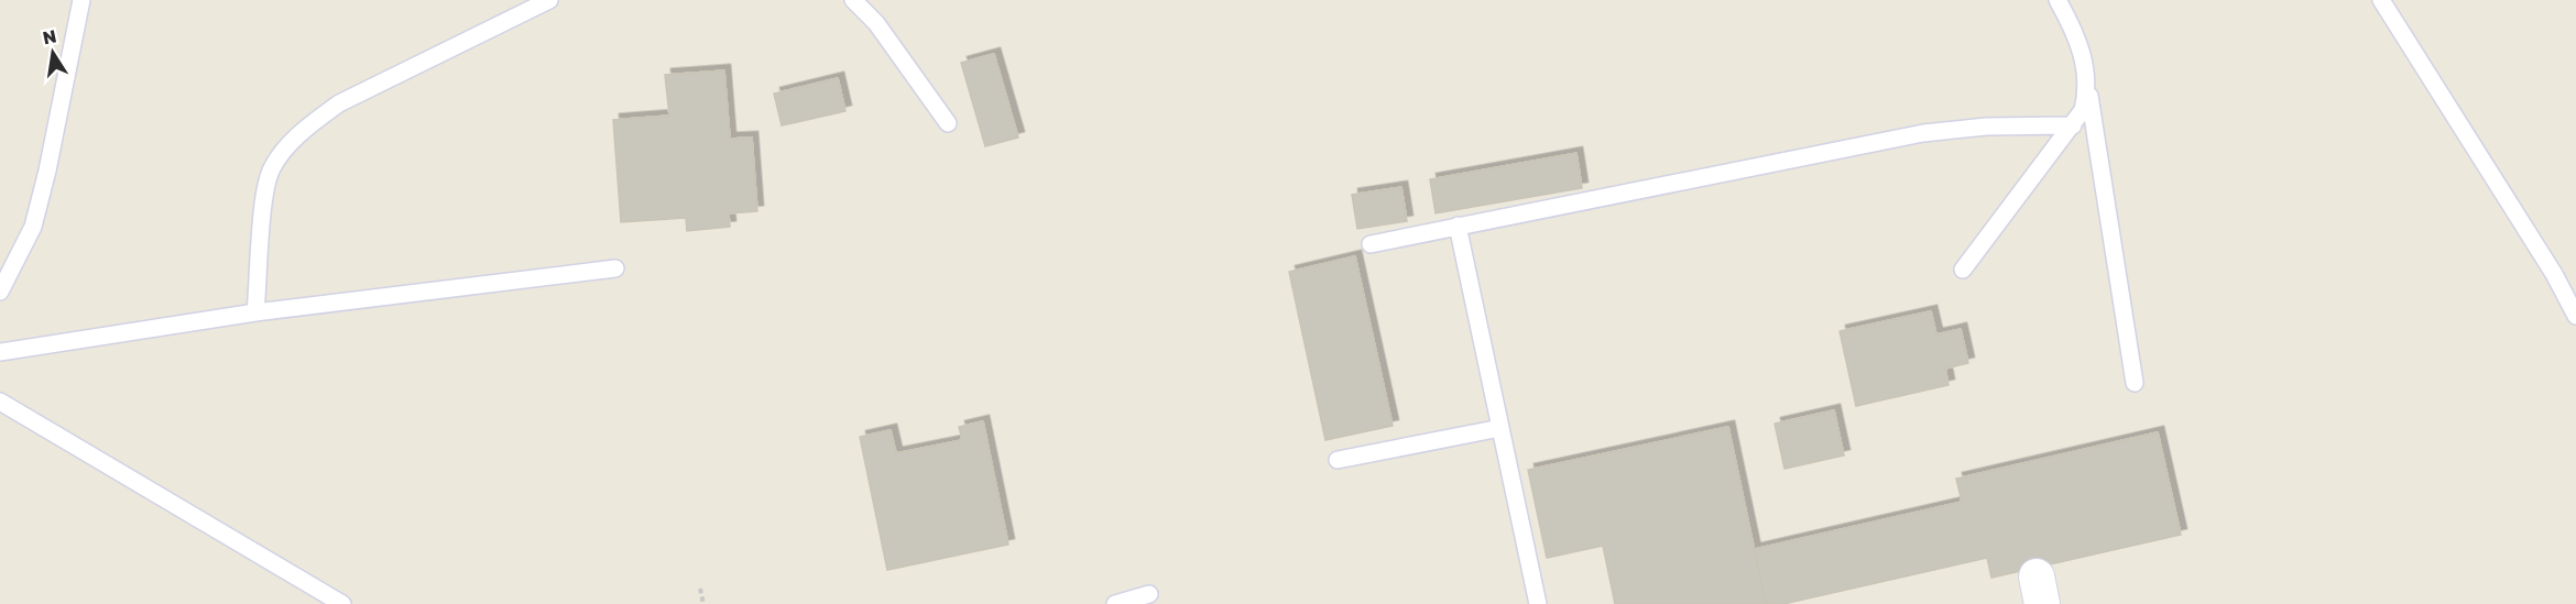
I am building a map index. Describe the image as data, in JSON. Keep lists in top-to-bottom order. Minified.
{"north":"top"}
